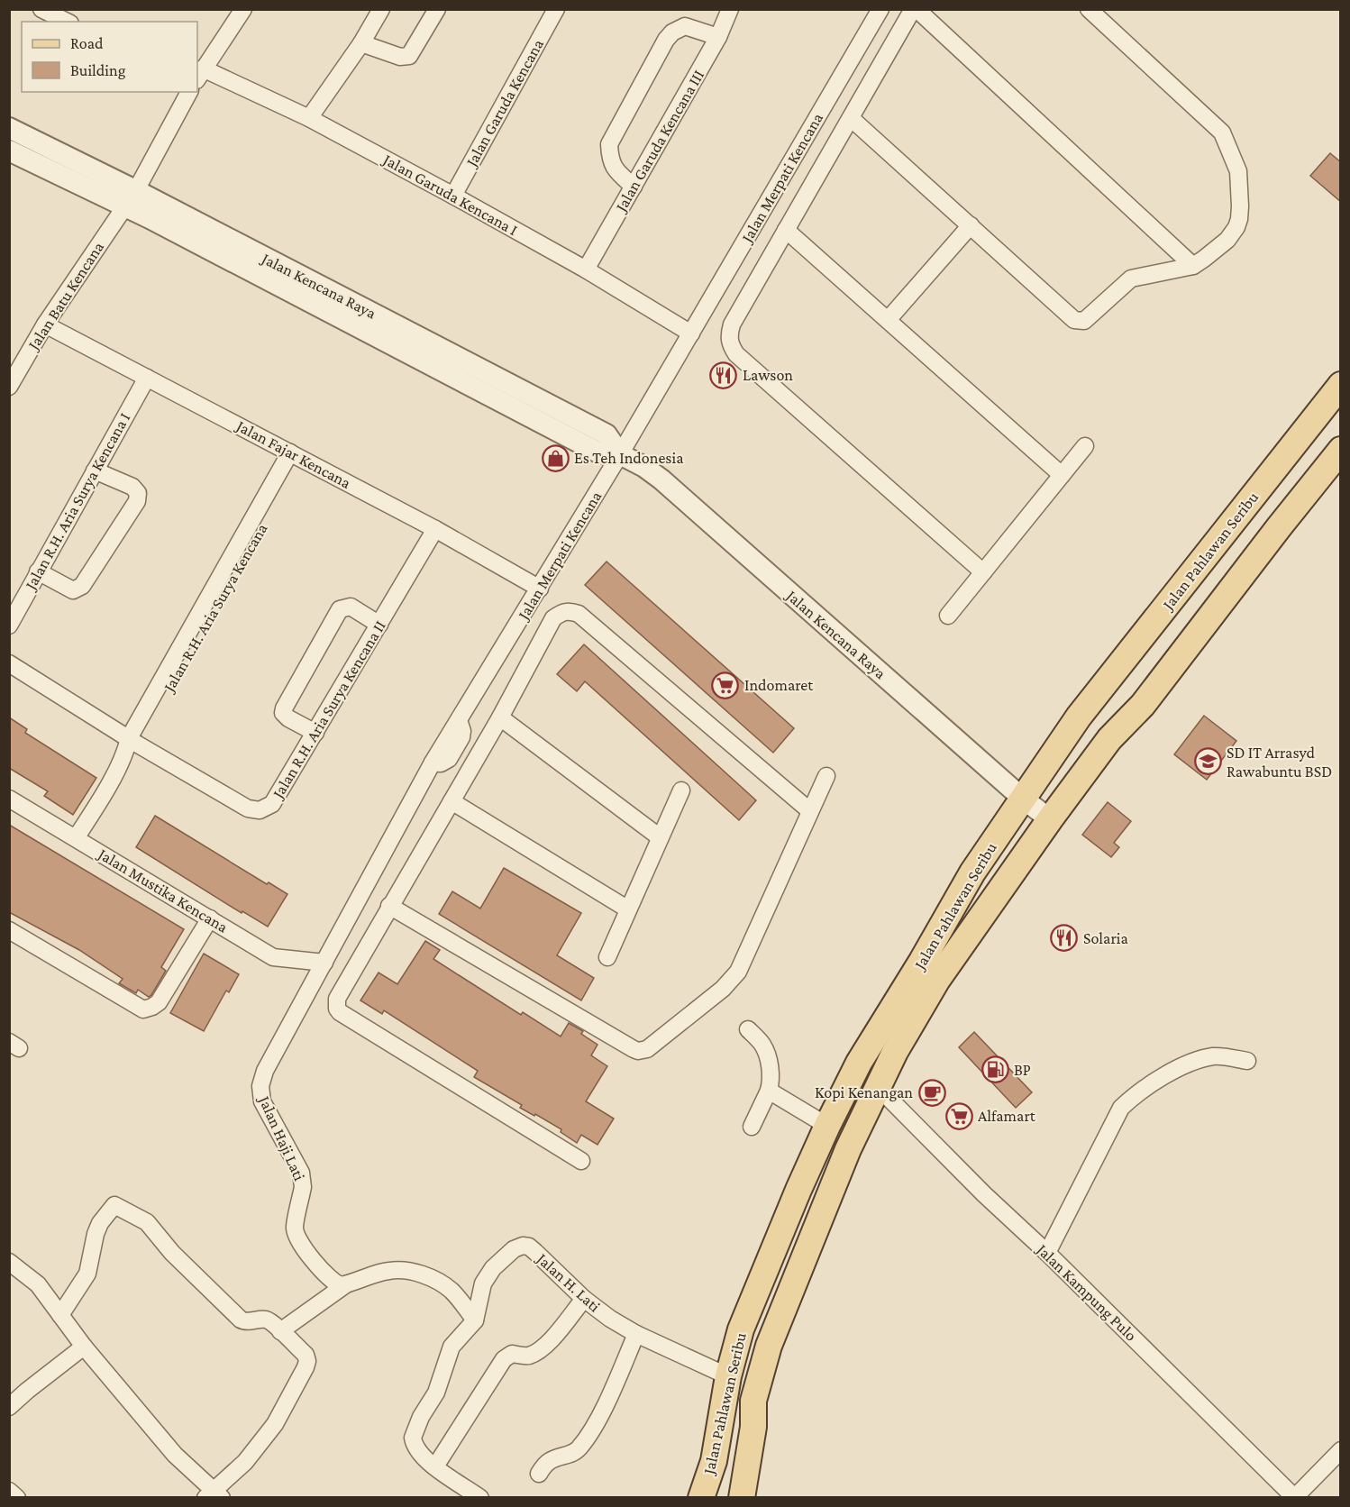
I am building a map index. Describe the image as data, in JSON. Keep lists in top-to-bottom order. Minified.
{"streets":{"main road":["Jalan Pahlawan Seribu"],"street":["Jalan Garuda Kencana","Jalan Garuda Kencana III","Jalan Merpati Kencana","Jalan Garuda Kencana I","Jalan Kencana Raya","Jalan Batu Kencana","Jalan Fajar Kencana","Jalan R.H. Aria Surya Kencana I","Jalan R.H. Aria Surya Kencana","Jalan R.H. Aria Surya Kencana II","Jalan Mustika Kencana","Jalan Haji Lati","Jalan H. Lati","Jalan Kampung Pulo"]},"crossings":[["Jalan Garuda Kencana","Jalan Garuda Kencana I"],["Jalan Garuda Kencana III","Jalan Garuda Kencana I"],["Jalan Merpati Kencana","Jalan Garuda Kencana I"],["Jalan Merpati Kencana","Jalan Kencana Raya"],["Jalan Merpati Kencana","Jalan Fajar Kencana"],["Jalan Merpati Kencana","Jalan Mustika Kencana"],["Jalan Merpati Kencana","Jalan Haji Lati"],["Jalan Kencana Raya","Jalan Batu Kencana"],["Jalan Kencana Raya","Jalan Pahlawan Seribu"],["Jalan Batu Kencana","Jalan Fajar Kencana"],["Jalan Fajar Kencana","Jalan R.H. Aria Surya Kencana I"],["Jalan Fajar Kencana","Jalan R.H. Aria Surya Kencana"],["Jalan Fajar Kencana","Jalan R.H. Aria Surya Kencana II"],["Jalan Pahlawan Seribu","Jalan H. Lati"],["Jalan Pahlawan Seribu","Jalan Kampung Pulo"],["Jalan R.H. Aria Surya Kencana","Jalan R.H. Aria Surya Kencana II"],["Jalan R.H. Aria Surya Kencana","Jalan Mustika Kencana"],["Jalan Mustika Kencana","Jalan Haji Lati"]],"places":{"restaurant":["Lawson","Solaria"],"shop":["Es Teh Indonesia"],"supermarket":["Indomaret","Alfamart"],"school or university":["SD IT Arrasyd Rawabuntu BSD"],"fuel station":["BP"],"cafe":["Kopi Kenangan"]},"legend":["Road","Building"]}
